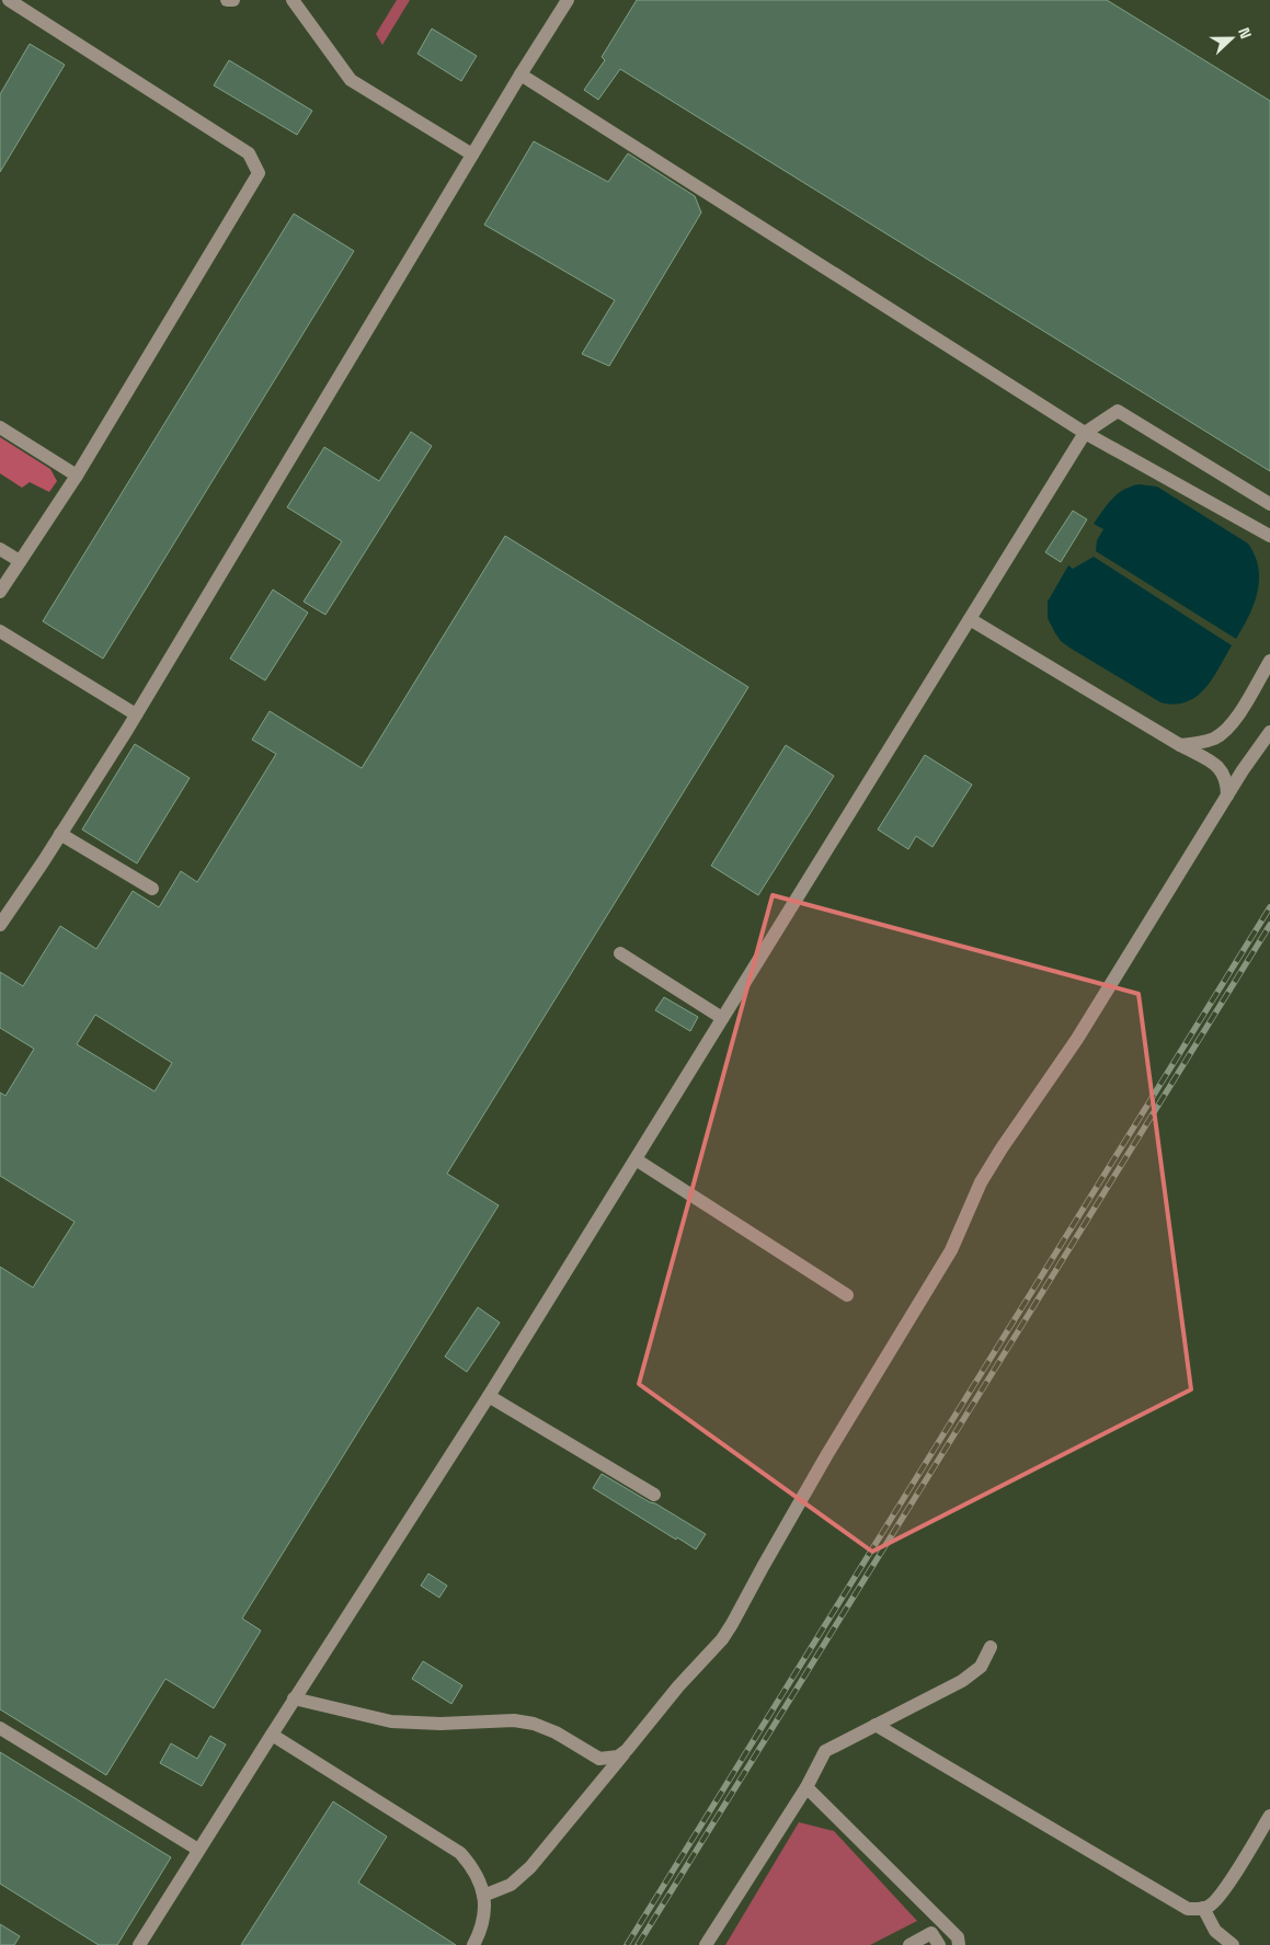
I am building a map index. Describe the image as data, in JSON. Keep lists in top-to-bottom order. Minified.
{"north":"right"}
